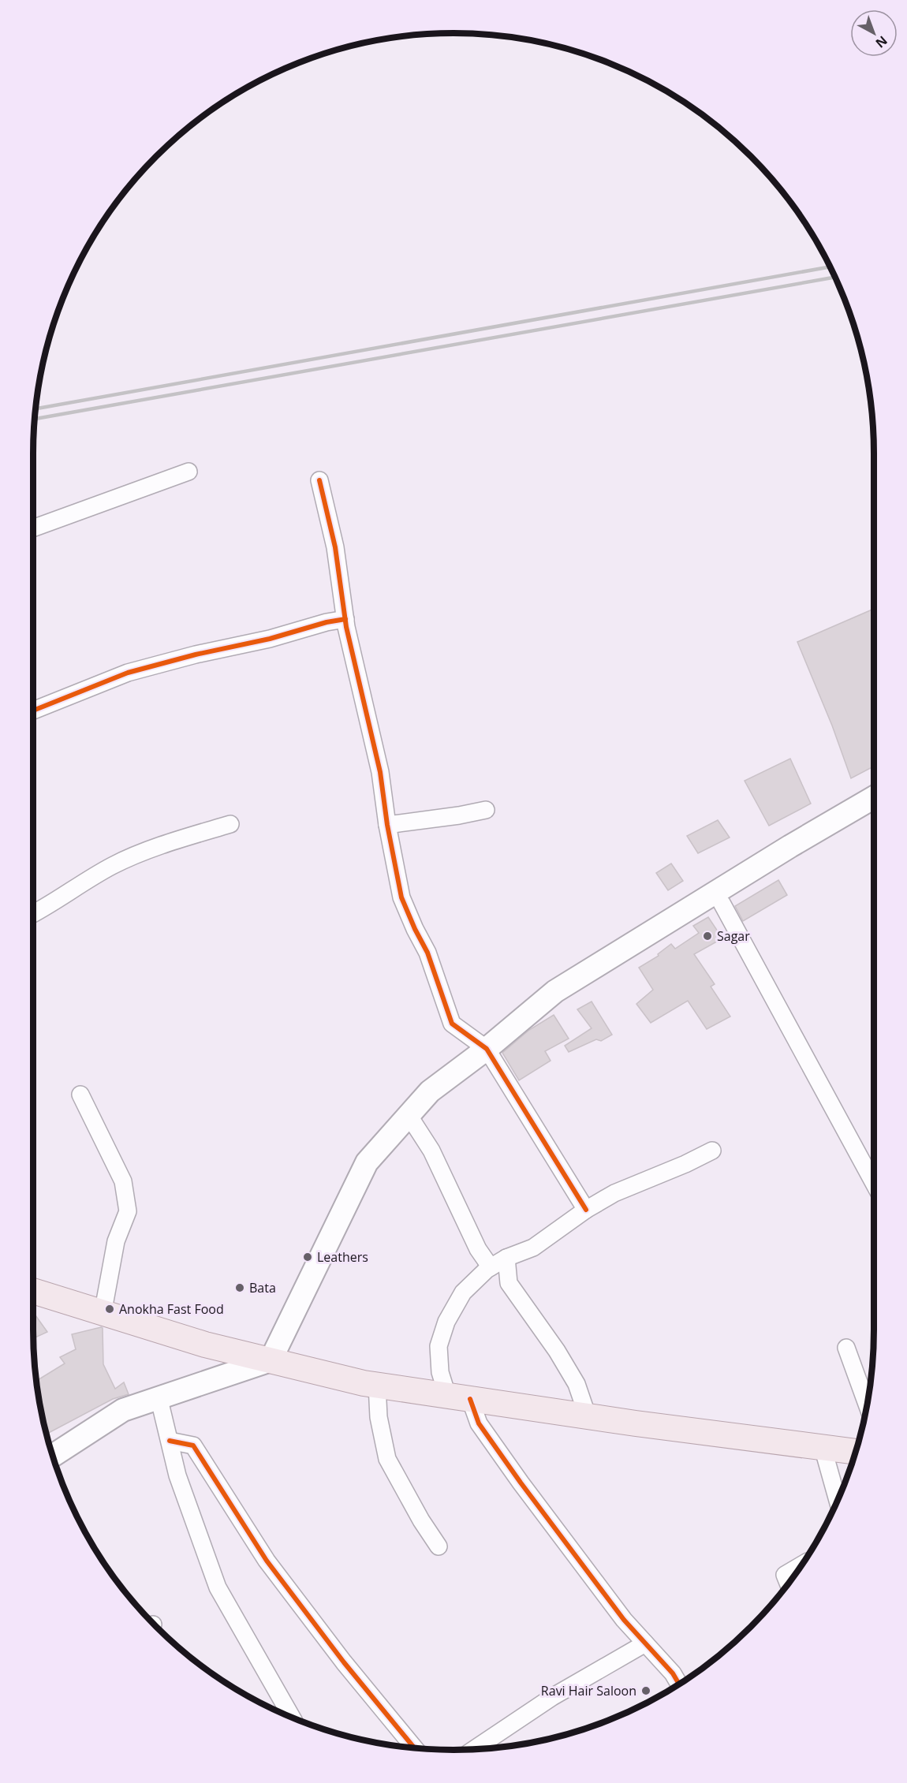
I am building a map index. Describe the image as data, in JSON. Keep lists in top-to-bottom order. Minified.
{"places":["Sagar","Leathers","Bata","Anokha Fast Food","Ravi Hair Saloon"],"north":"bottom right"}
